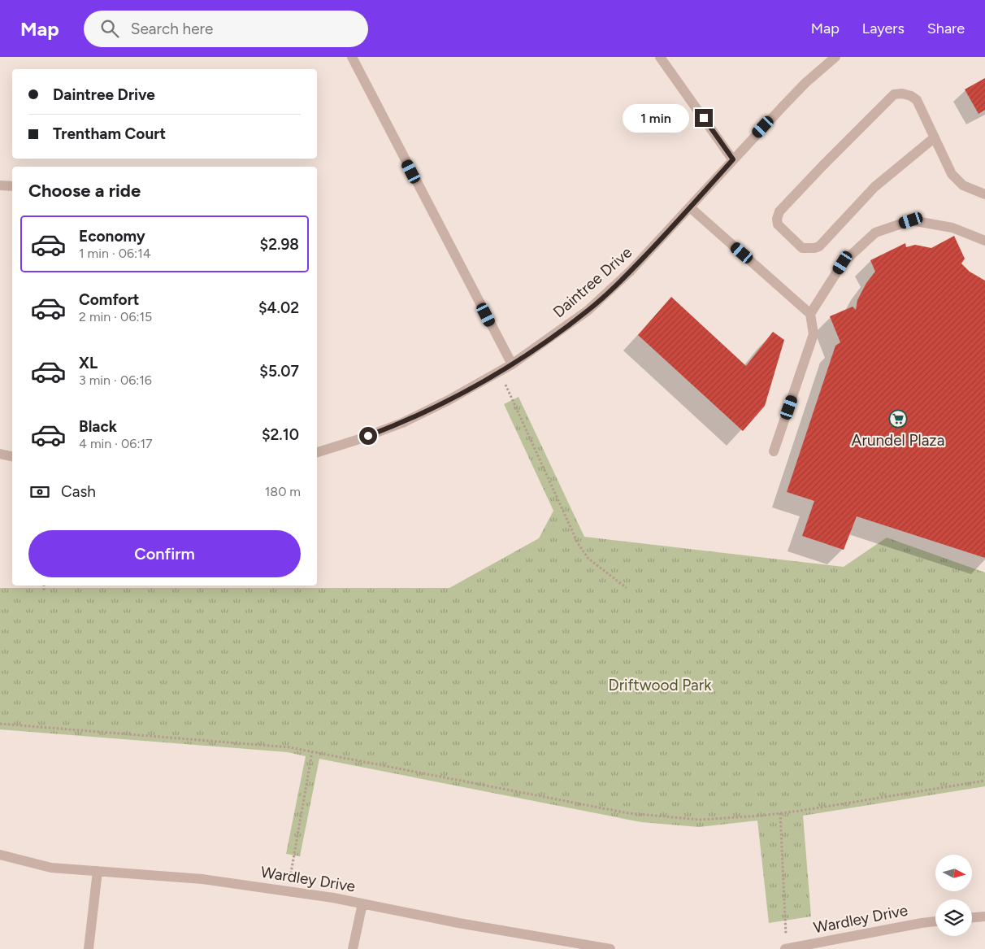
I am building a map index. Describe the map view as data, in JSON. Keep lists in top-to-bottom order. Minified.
{"streets":{"street":["Daintree Drive","Wardley Drive"]},"parks":["Driftwood Park"],"places":{"supermarket":["Arundel Plaza"]},"north":"right","page":{"header":"Map","search":"Search here","nav":["Map","Layers","Share"],"banner":["Daintree Drive","Trentham Court"],"bubble":"1 min","heading":"Choose a ride","list":[{"name":"Economy","note":"1 min · 06:14","value":"$2.98"},{"name":"Comfort","note":"2 min · 06:15","value":"$4.02"},{"name":"XL","note":"3 min · 06:16","value":"$5.07"},{"name":"Black","note":"4 min · 06:17","value":"$2.10"}],"pay":["Cash","180 m"],"buttons":"Confirm"}}
